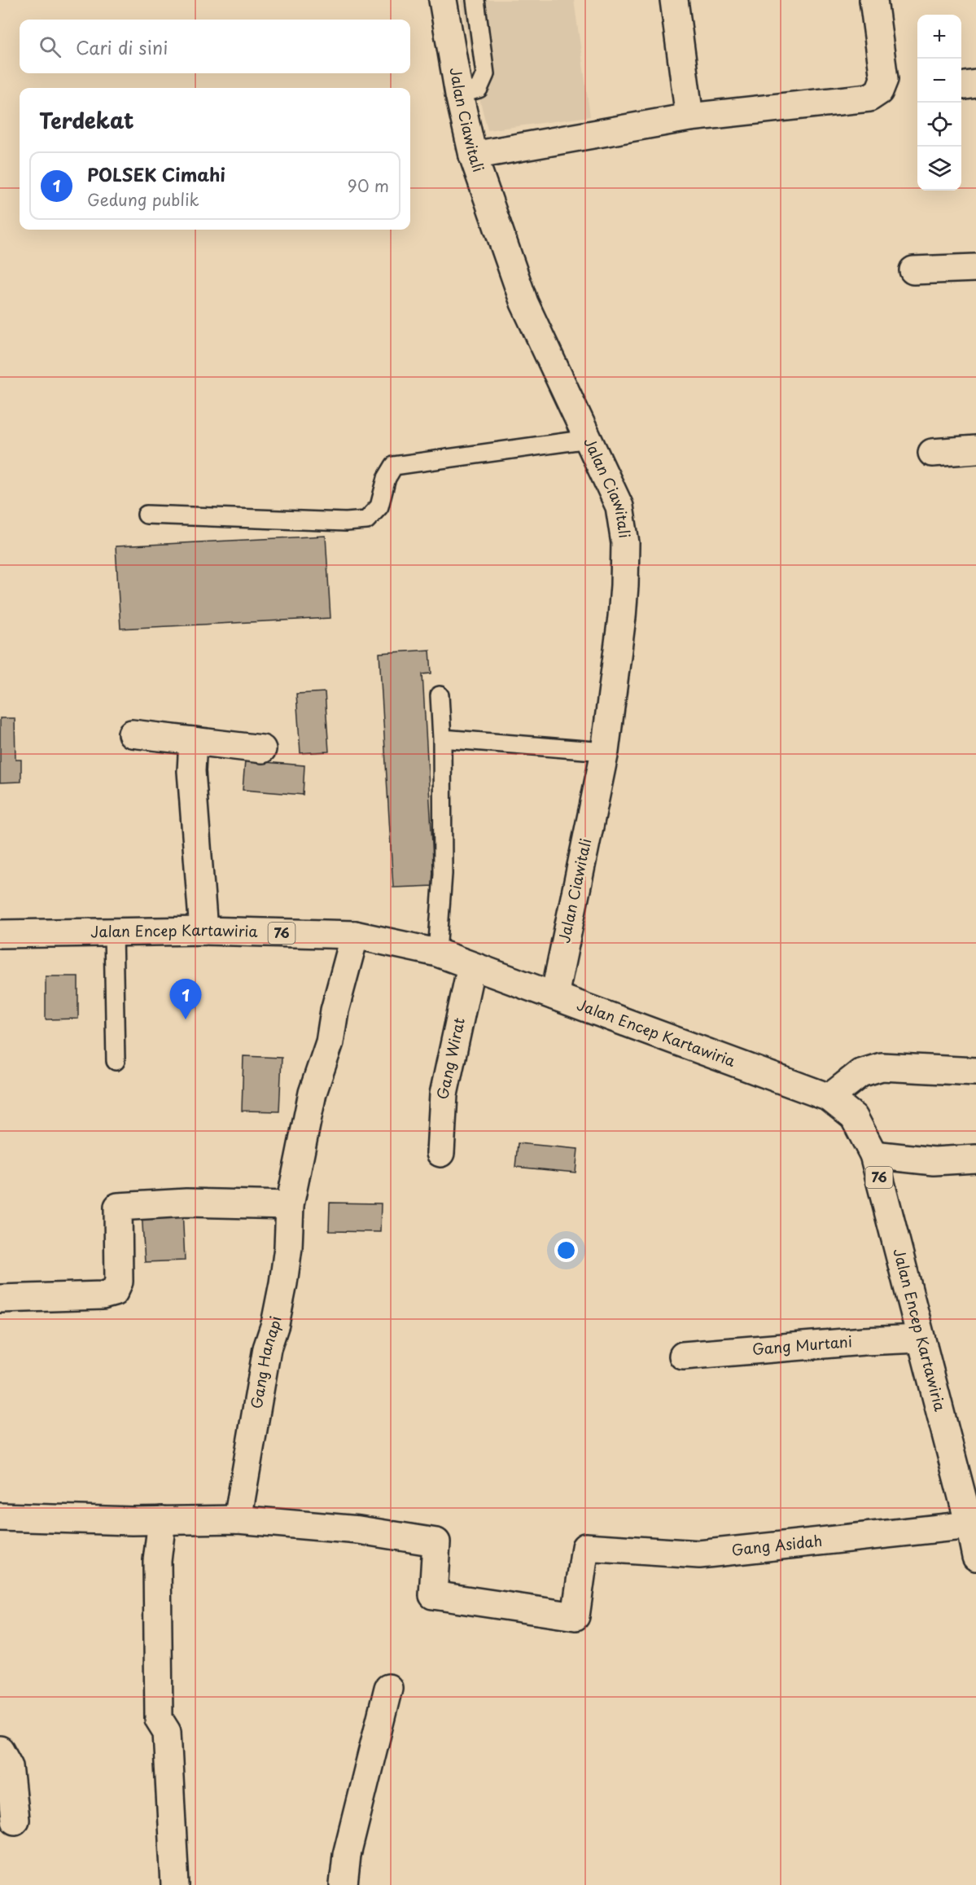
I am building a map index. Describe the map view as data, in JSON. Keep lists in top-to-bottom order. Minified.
{"streets":{"street":["Jalan Ciawitali","Jalan Encep Kartawiria","76","Gang Wirat","Gang Murtani","Gang Hanapi","Gang Asidah"]},"crossings":[["Jalan Ciawitali","Jalan Encep Kartawiria"],["Jalan Encep Kartawiria","Gang Wirat"],["Jalan Encep Kartawiria","Gang Murtani"],["Jalan Encep Kartawiria","Gang Hanapi"],["Jalan Encep Kartawiria","Gang Asidah"],["Gang Hanapi","Gang Asidah"]],"page":{"map_buttons":["+","−"],"search":"Cari di sini","heading":"Terdekat","list":[{"mark":"1","name":"POLSEK Cimahi","note":"Gedung publik","value":"90 m"}],"pins":"1"}}
